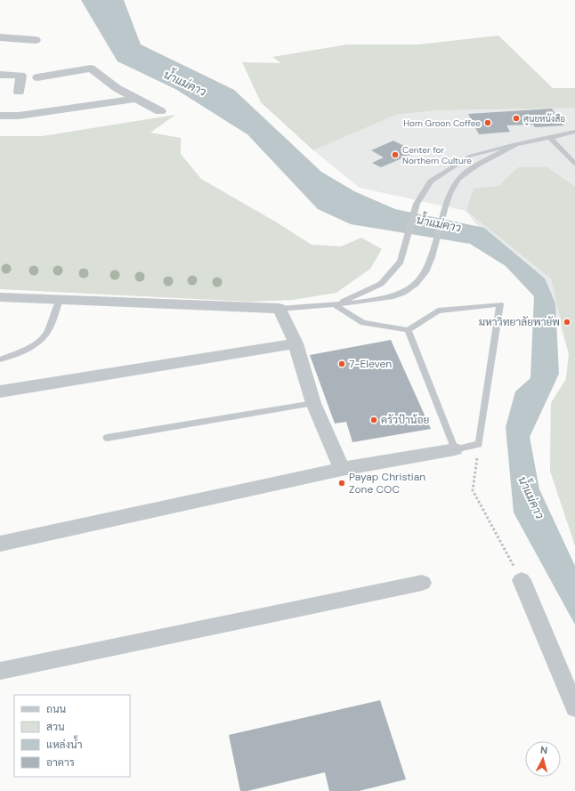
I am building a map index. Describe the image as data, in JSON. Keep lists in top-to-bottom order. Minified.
{"water":["น้ำแม่คาว"],"places":["ศูนยหนังสือ","Hom Groon Coffee","Center for Northern Culture","มหาวิทยาลัยพายัพ","7-Eleven","ครัวป้าน้อย","Payap Christian Zone COC"],"legend":["ถนน","สวน","แหล่งน้ำ","อาคาร"],"north":"top"}
